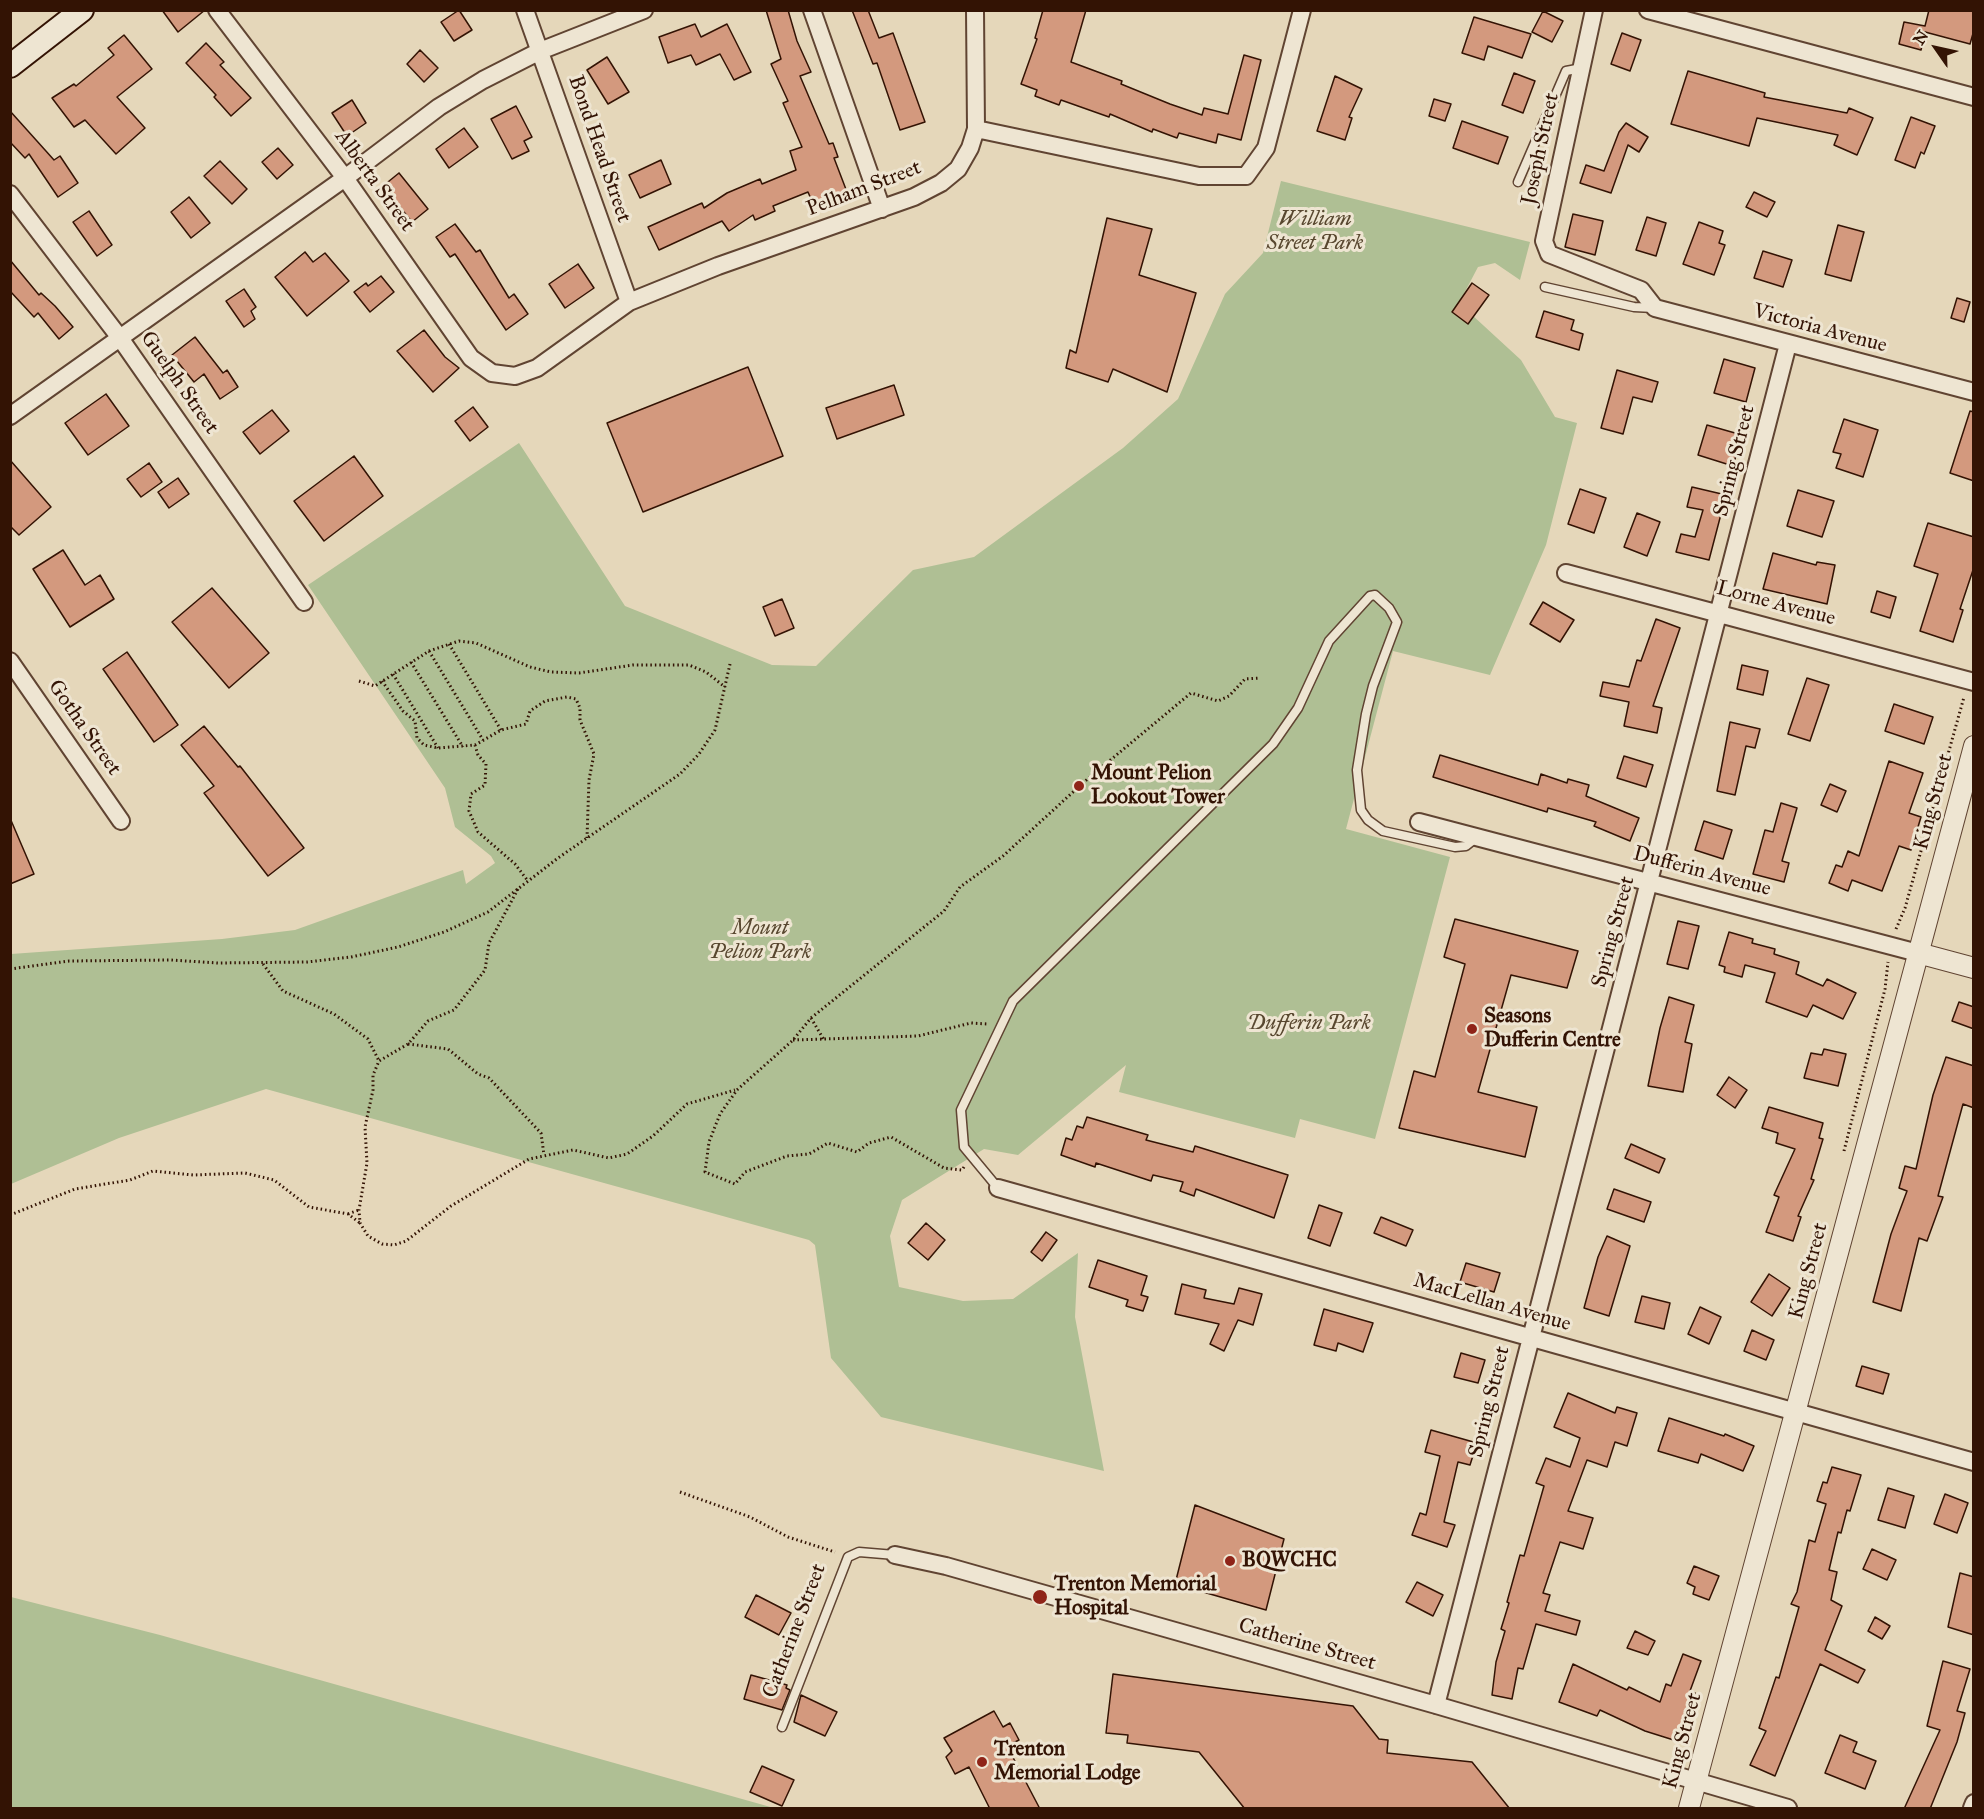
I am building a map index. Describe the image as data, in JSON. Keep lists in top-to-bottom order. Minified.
{"streets":{"street":["Bond Head Street","Joseph Street","Alberta Street","Pelham Street","Victoria Avenue","Guelph Street","Spring Street","Lorne Avenue","Gotha Street","King Street","Dufferin Avenue","MacLellan Avenue","Catherine Street"]},"crossings":[["Bond Head Street","Pelham Street"],["Joseph Street","Victoria Avenue"],["Alberta Street","Pelham Street"],["Victoria Avenue","Spring Street"],["Spring Street","Lorne Avenue"],["Spring Street","Dufferin Avenue"],["Spring Street","MacLellan Avenue"],["Spring Street","Catherine Street"],["King Street","Dufferin Avenue"],["King Street","MacLellan Avenue"],["King Street","Catherine Street"]],"parks":["William Street Park","Mount Pelion Park","Dufferin Park"],"places":["Mount Pelion Lookout Tower","Seasons Dufferin Centre","BQWCHC","Trenton Memorial Hospital","Trenton Memorial Lodge"],"north":"top left"}
